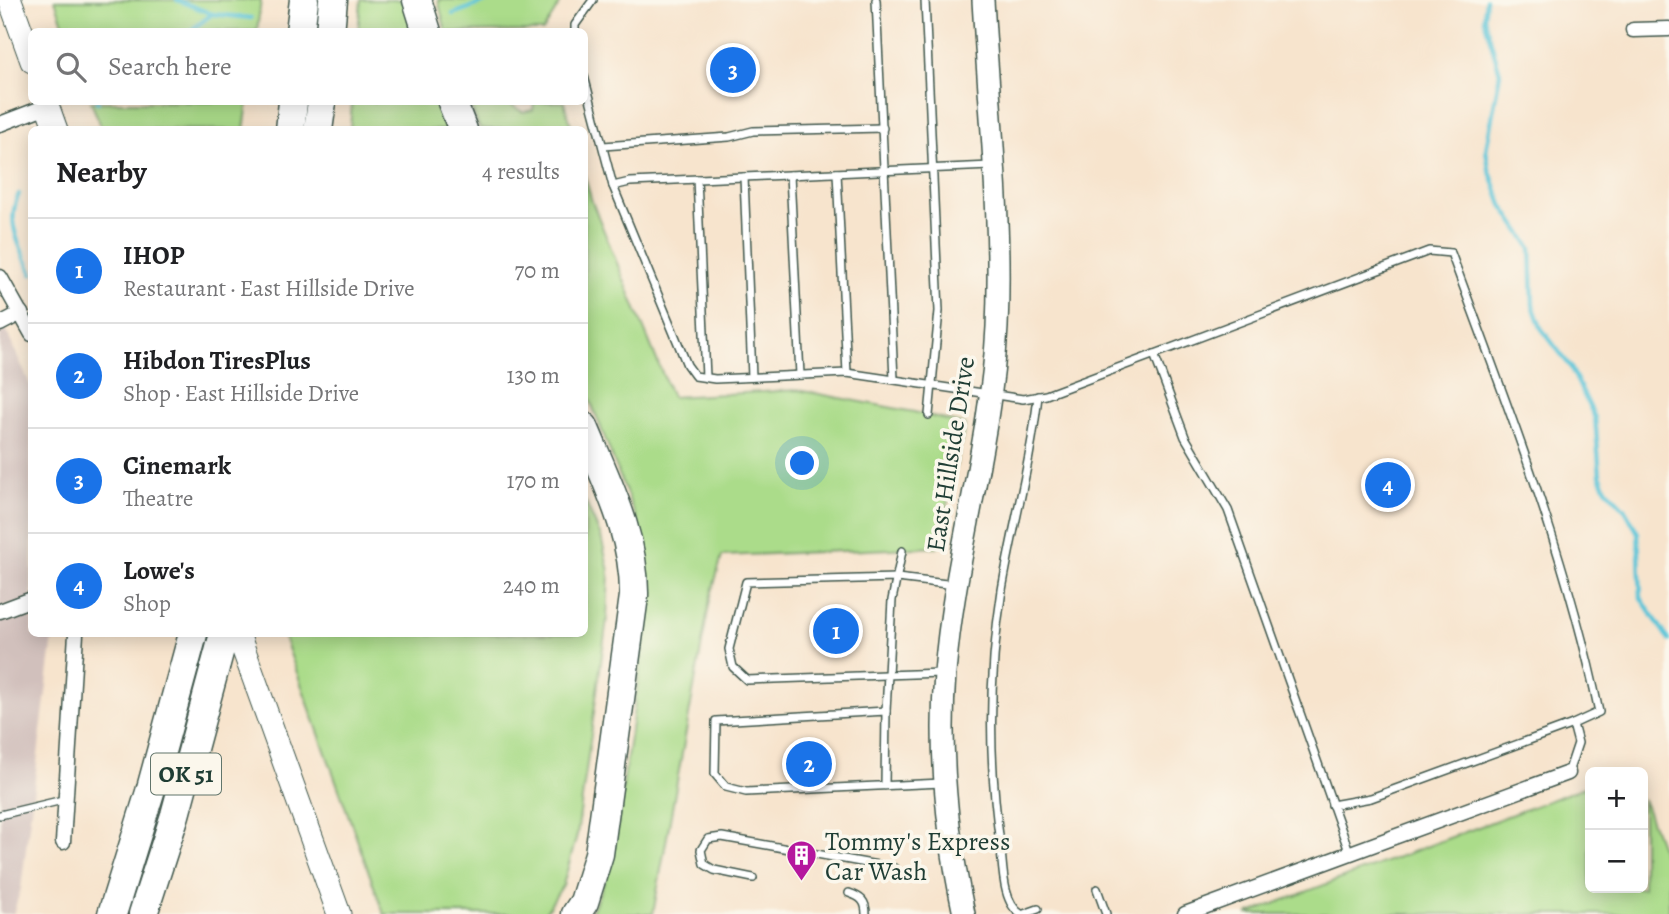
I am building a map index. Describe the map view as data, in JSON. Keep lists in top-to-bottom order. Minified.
{"streets":{"highway":["OK 51"],"street":["East Hillside Drive"]},"places":{"building":["Tommy's Express Car Wash"]},"page":{"search":"Search here","pins":["3","4","1","2"],"heading":["Nearby","4 results"],"list":[{"mark":"1","name":"IHOP","note":"Restaurant · East Hillside Drive","value":"70 m"},{"mark":"2","name":"Hibdon TiresPlus","note":"Shop · East Hillside Drive","value":"130 m"},{"mark":"3","name":"Cinemark","note":"Theatre","value":"170 m"},{"mark":"4","name":"Lowe's","note":"Shop","value":"240 m"}],"map_buttons":["+","−"]}}
